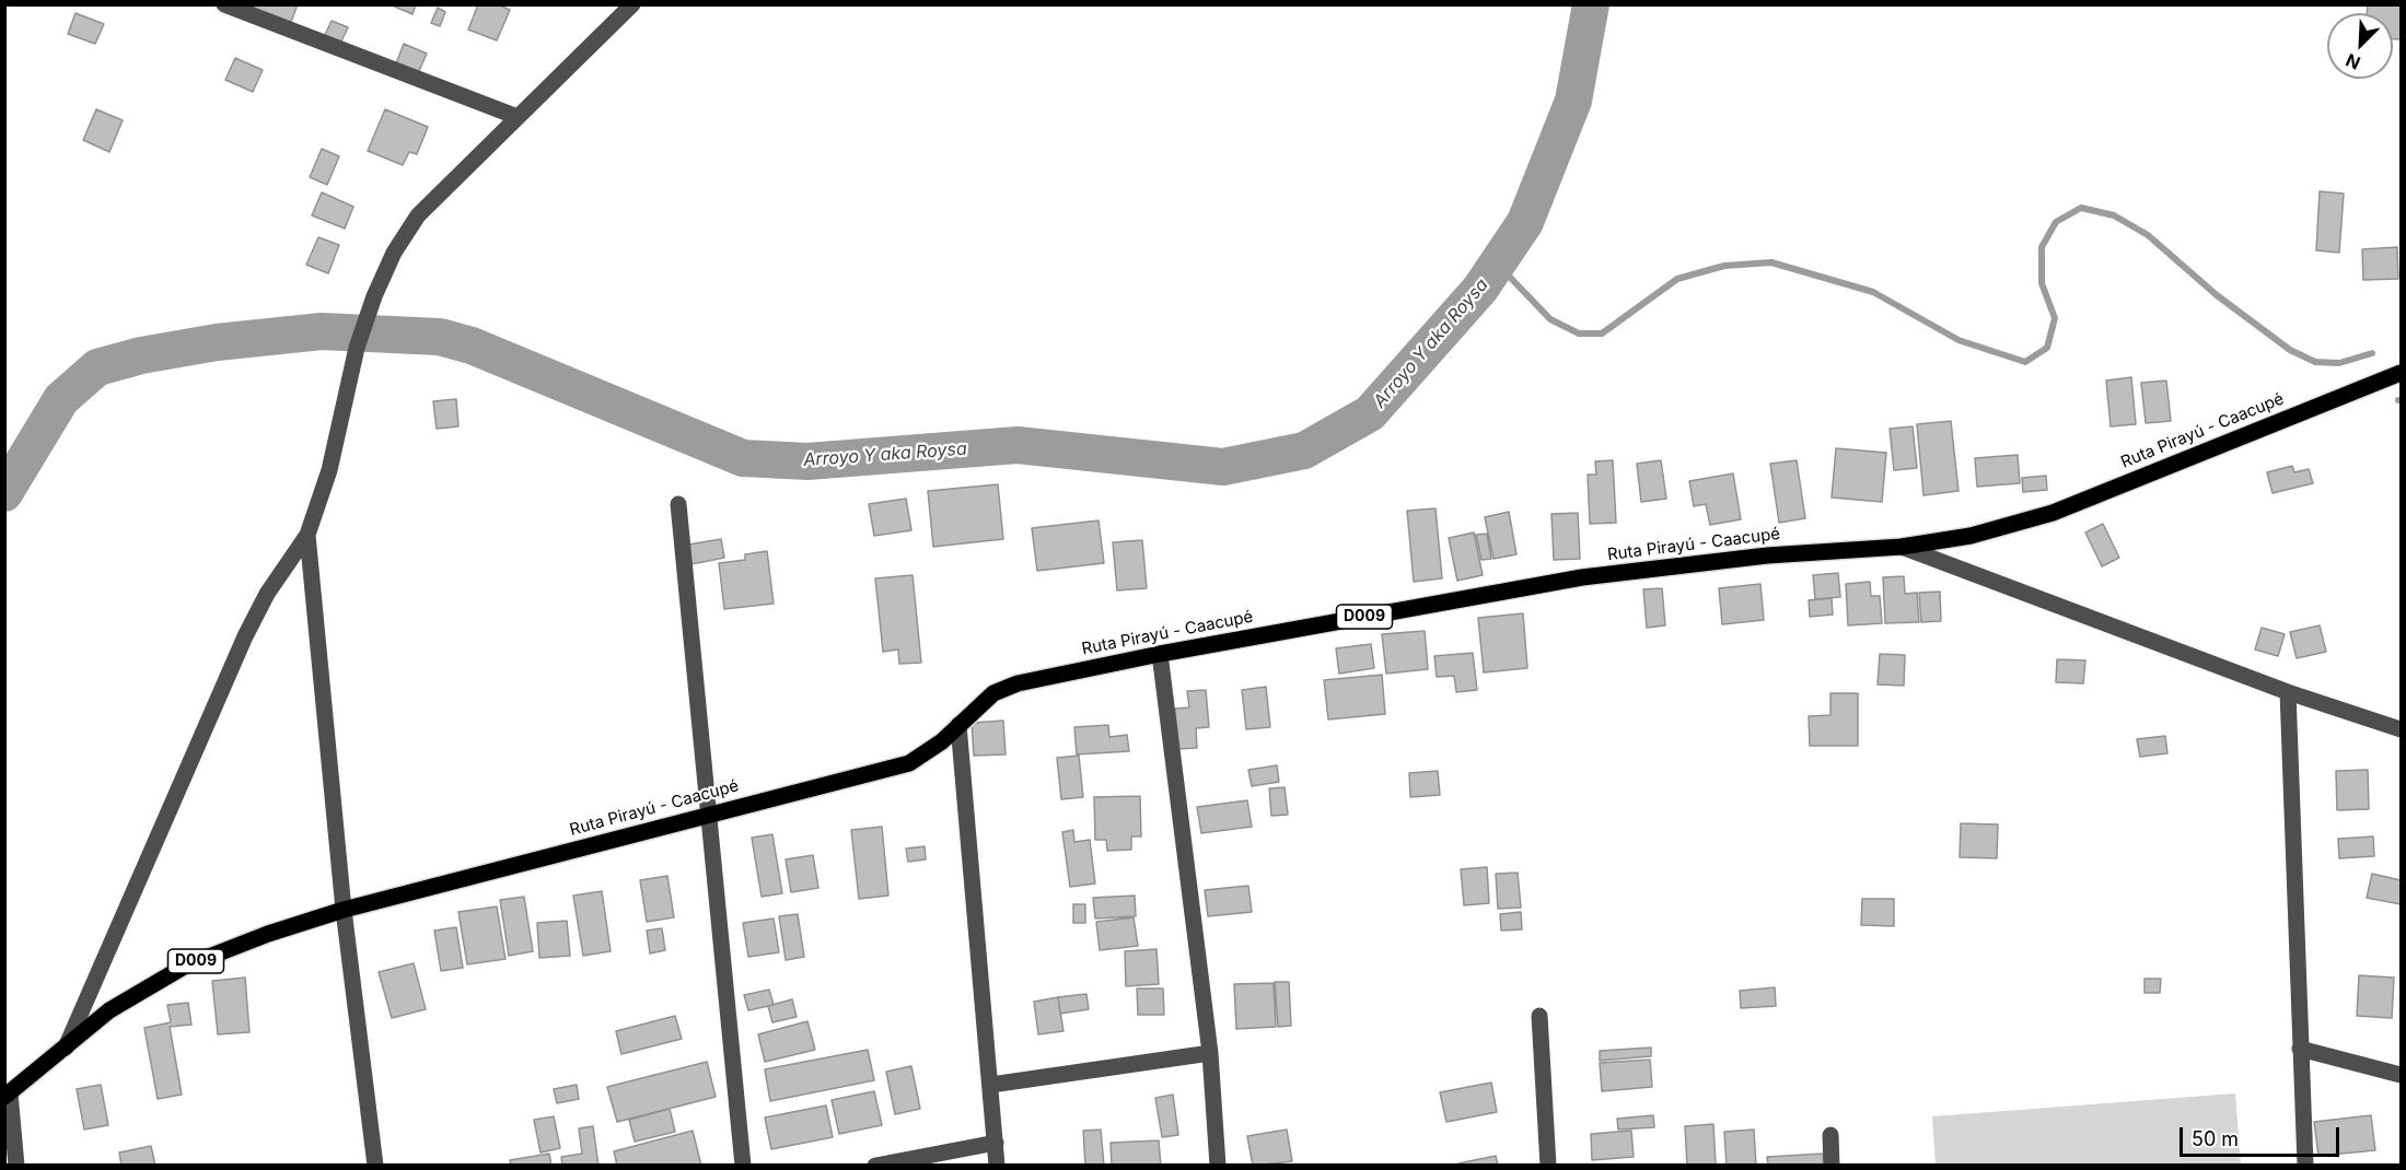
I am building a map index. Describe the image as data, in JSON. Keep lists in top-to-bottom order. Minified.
{"streets":{"main road":["Ruta Pirayú - Caacupé","D009"]},"water":["Arroyo Y aka Roysa"],"scale_bar":"50 m","north":"bottom left"}
